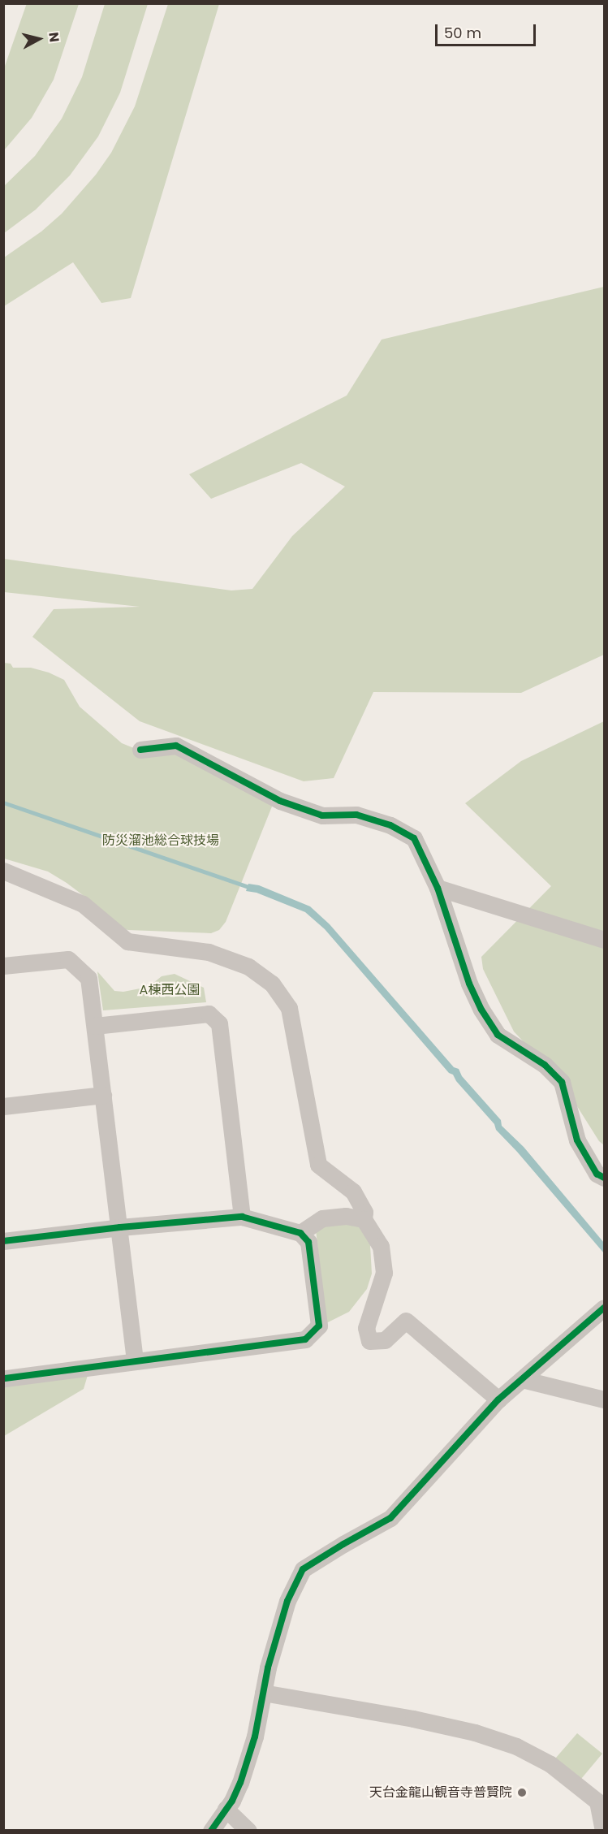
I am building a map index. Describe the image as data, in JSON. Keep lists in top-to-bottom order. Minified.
{"parks":["防災溜池総合球技場","A棟西公園"],"places":["天台金龍山観音寺普賢院"],"scale_bar":"50 m","north":"right"}
